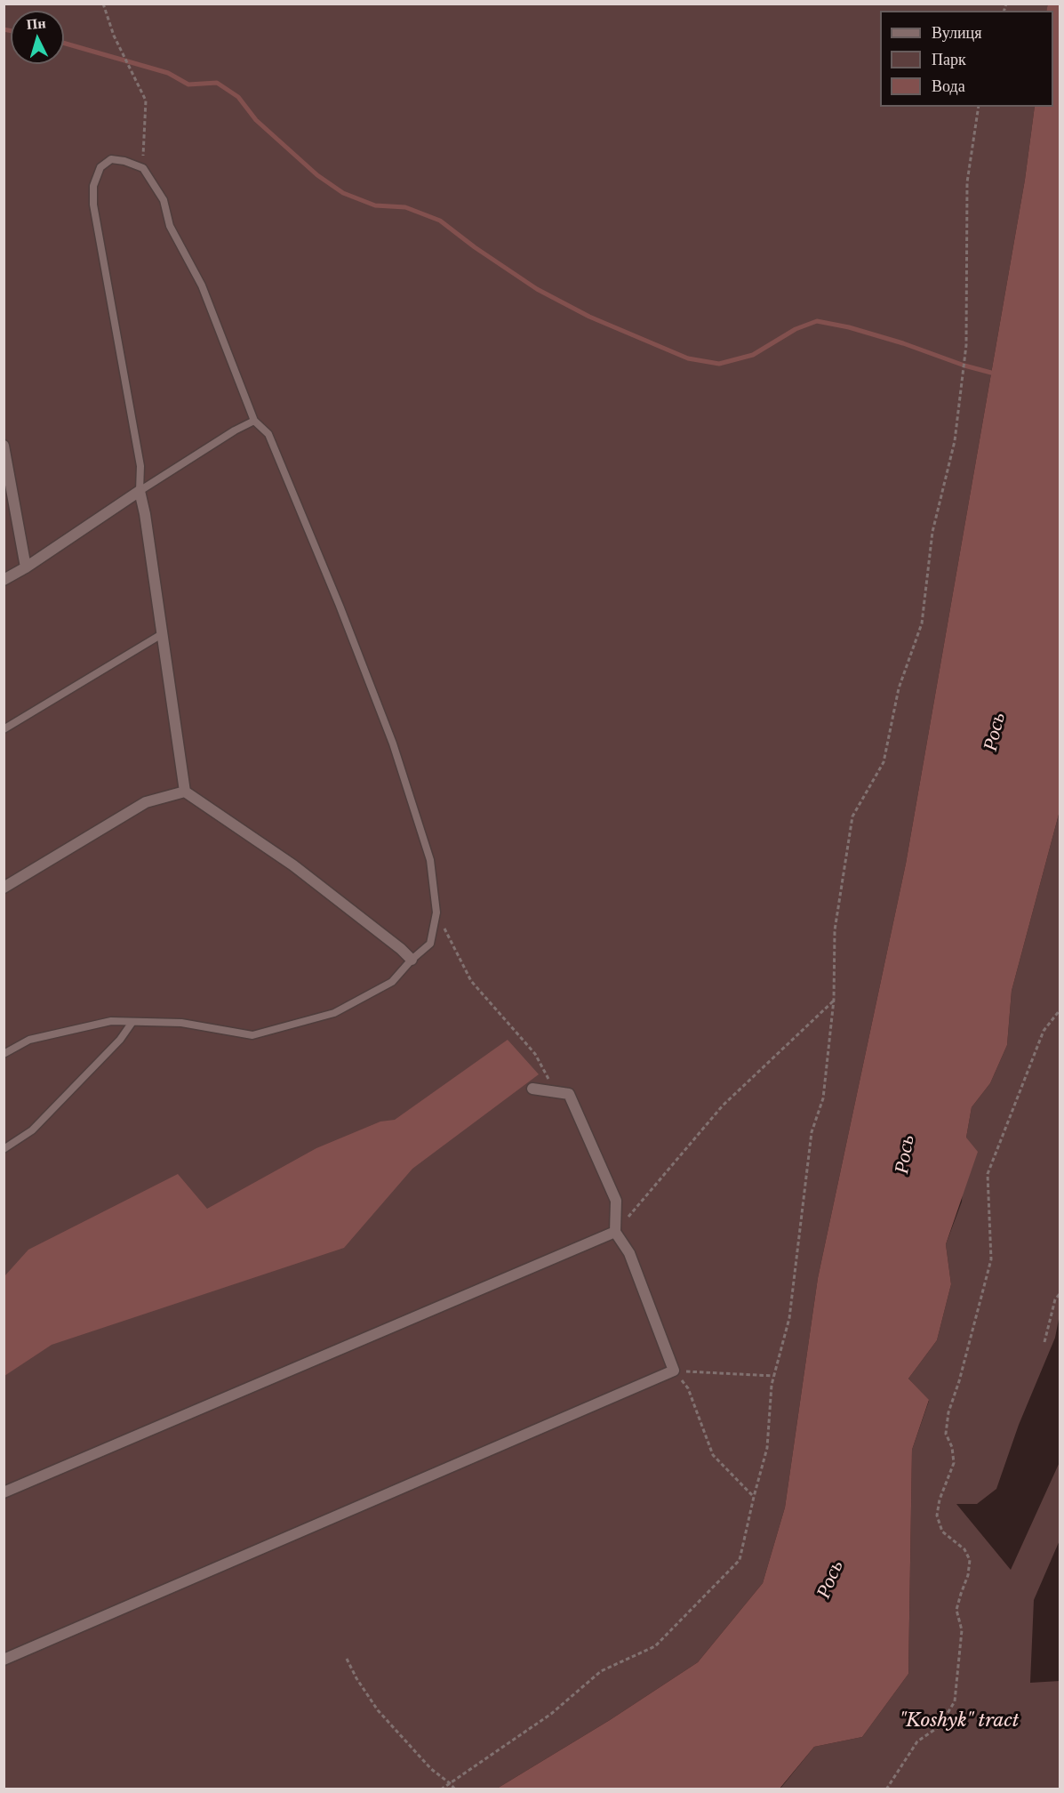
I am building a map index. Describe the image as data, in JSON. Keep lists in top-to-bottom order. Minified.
{"water":["Рось"],"parks":["\"Koshyk\" tract"],"legend":["Вулиця","Парк","Вода"],"north":"top"}
